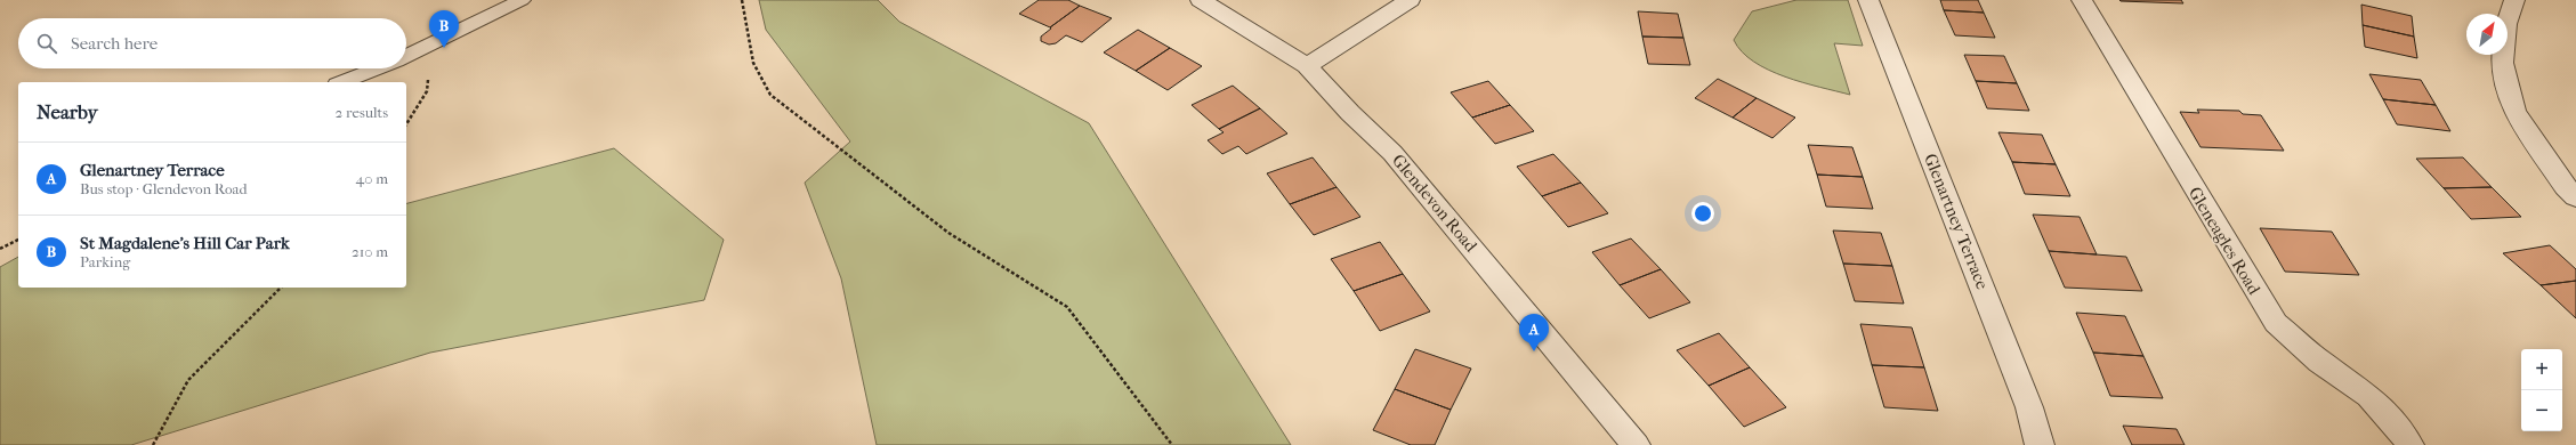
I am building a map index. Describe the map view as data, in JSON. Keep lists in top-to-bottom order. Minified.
{"streets":{"street":["Glendevon Road","Glenartney Terrace","Gleneagles Road"]},"north":"top right","page":{"pins":["B","A"],"search":"Search here","heading":["Nearby","2 results"],"list":[{"mark":"A","name":"Glenartney Terrace","note":"Bus stop · Glendevon Road","value":"40 m"},{"mark":"B","name":"St Magdalene's Hill Car Park","note":"Parking","value":"210 m"}],"map_buttons":["+","−"]}}
